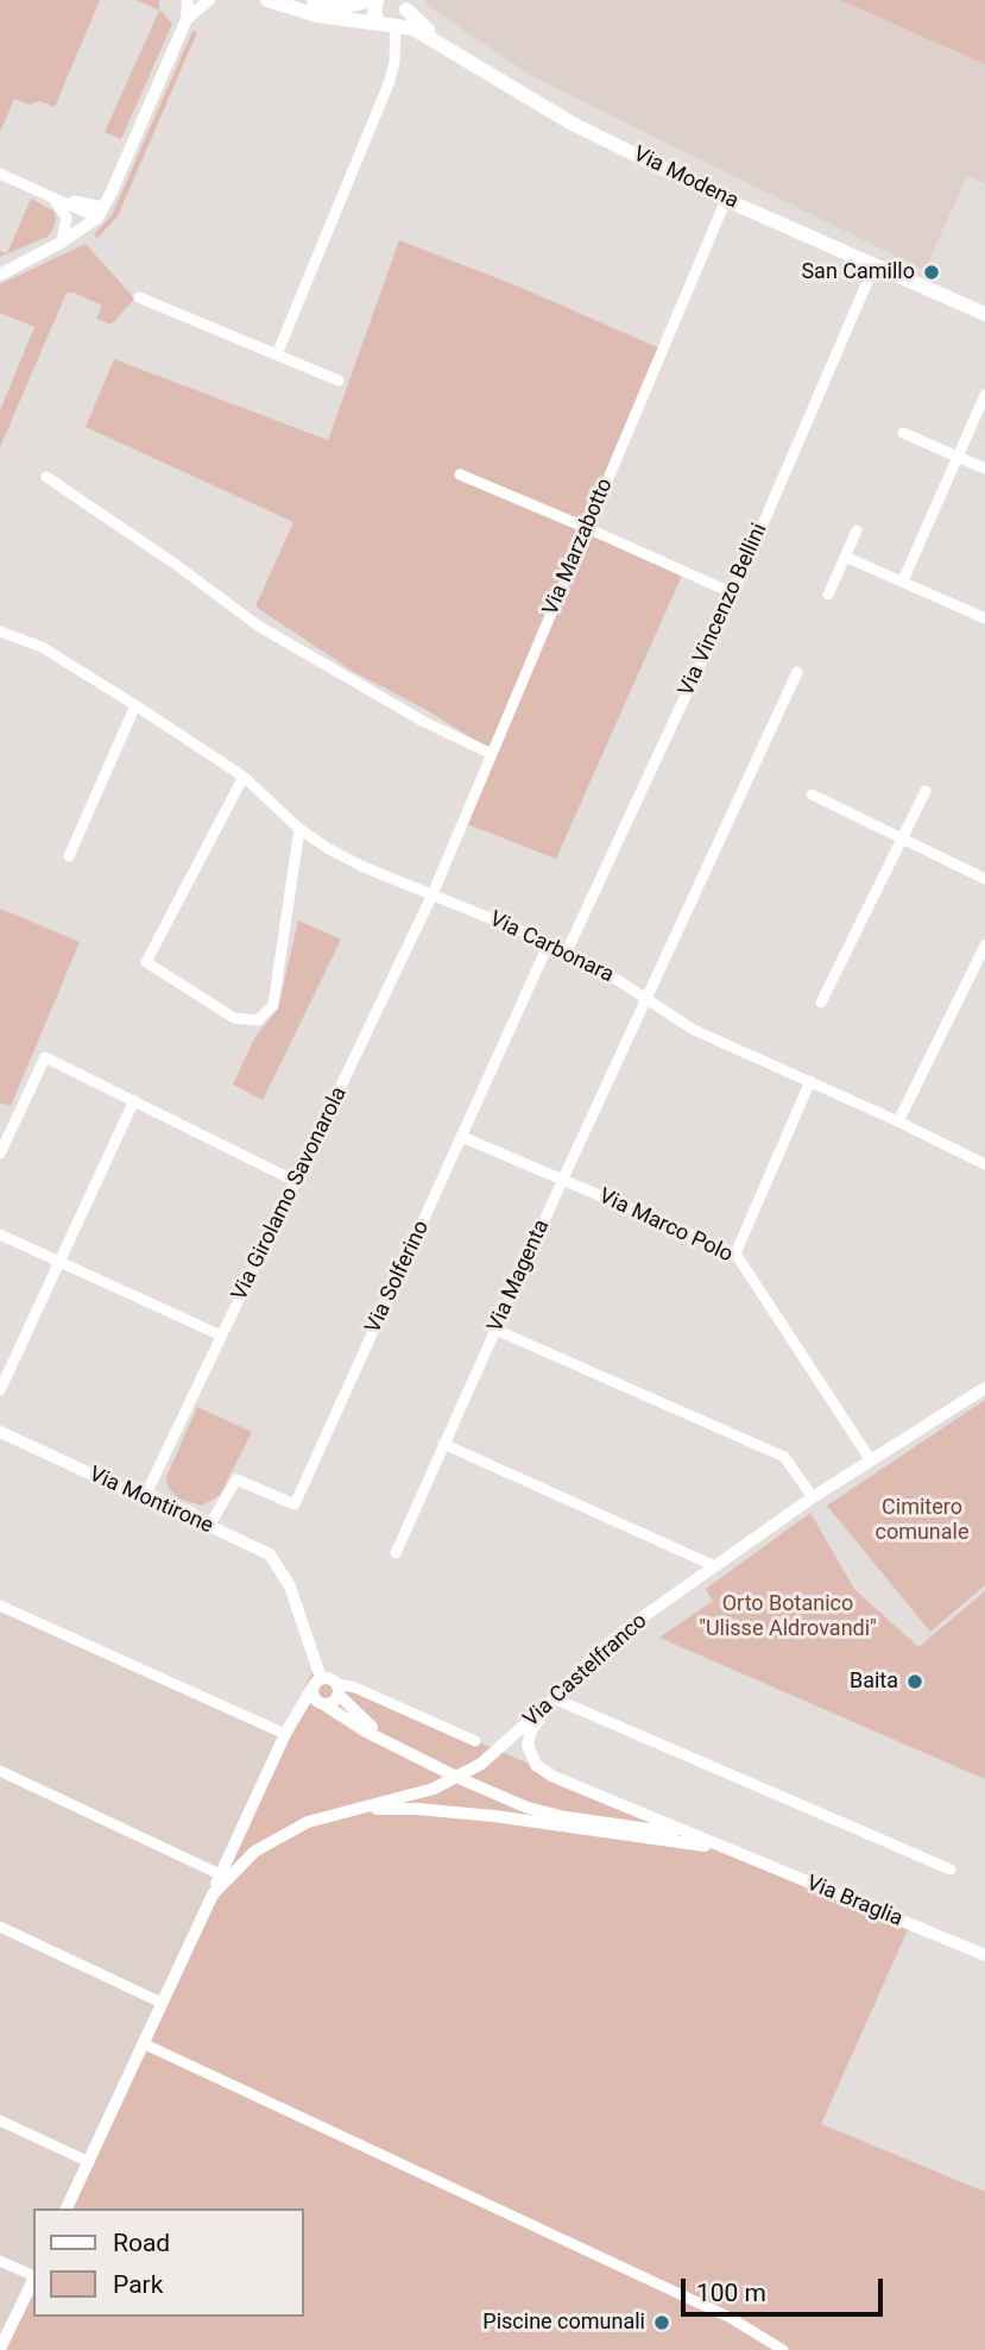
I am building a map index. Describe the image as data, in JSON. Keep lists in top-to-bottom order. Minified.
{"streets":{"main road":["Via Modena"],"street":["Via Marzabotto","Via Vincenzo Bellini","Via Carbonara","Via Girolamo Savonarola","Via Marco Polo","Via Magenta","Via Solferino","Via Montirone","Via Castelfranco","Via Braglia"]},"crossings":[["Via Modena","Via Marzabotto"],["Via Modena","Via Vincenzo Bellini"],["Via Marzabotto","Via Carbonara"],["Via Marzabotto","Via Girolamo Savonarola"],["Via Vincenzo Bellini","Via Carbonara"],["Via Carbonara","Via Girolamo Savonarola"],["Via Carbonara","Via Magenta"],["Via Carbonara","Via Solferino"],["Via Girolamo Savonarola","Via Montirone"],["Via Marco Polo","Via Magenta"],["Via Marco Polo","Via Solferino"],["Via Marco Polo","Via Castelfranco"],["Via Solferino","Via Montirone"],["Via Montirone","Via Castelfranco"],["Via Castelfranco","Via Braglia"]],"parks":["Cimitero comunale","Orto Botanico \"Ulisse Aldrovandi\""],"places":["San Camillo","Baita","Piscine comunali"],"legend":["Road","Park"],"scale_bar":"100 m"}
